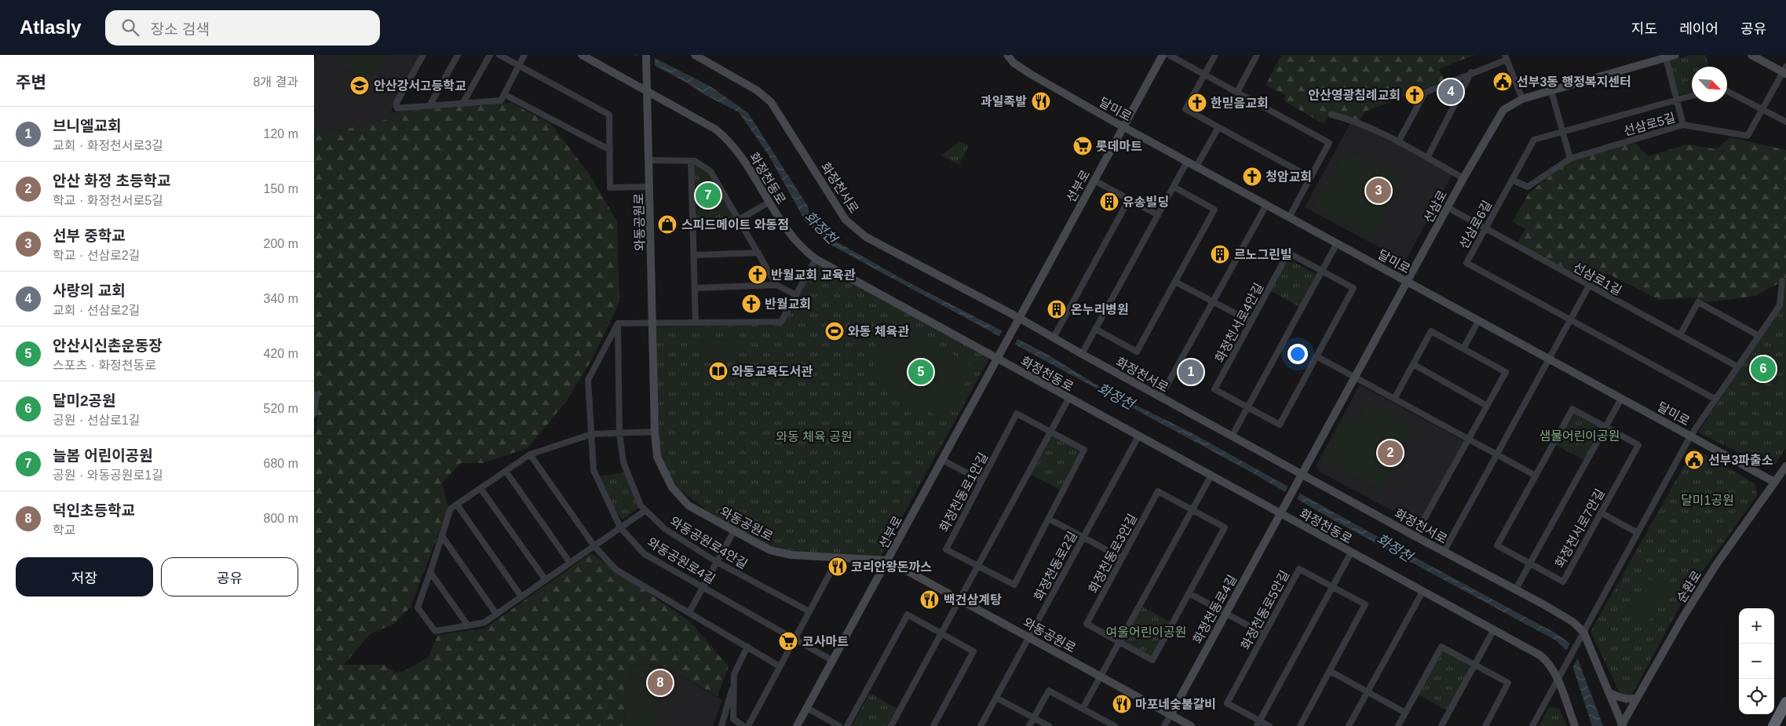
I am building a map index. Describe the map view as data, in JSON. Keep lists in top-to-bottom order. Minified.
{"streets":{"street":["달미로","선삼로5길","화정천동로","선부로","화정천서로","선삼로","와동공원로","선삼로6길","선삼로1길","화정천서로4안길","화정천동로1안길","화정천서로7안길","와동공원로4안길","화정천동로3안길","와동공원로4길","화정천동로2길","순환로","화정천동로4길","화정천동로5안길"]},"crossings":[["달미로","선부로"],["달미로","선삼로"],["달미로","순환로"],["선삼로5길","선삼로6길"],["화정천동로","선부로"],["화정천동로","와동공원로"],["화정천동로","화정천동로2길"],["화정천동로","화정천동로4길"],["선부로","화정천서로"],["선부로","와동공원로"],["선부로","와동공원로4길"],["화정천서로","선삼로"],["선삼로","선삼로1길"],["선삼로","화정천동로4길"],["와동공원로","화정천동로2길"],["와동공원로","화정천동로4길"],["선삼로6길","선삼로1길"],["와동공원로4안길","와동공원로4길"]],"water":["화정천"],"parks":["샘물어린이공원","와동 체육 공원","달미1공원","여울어린이공원"],"places":{"public building":["선부3동 행정복지센터","선부3파출소"],"school or university":["안산강서고등학교"],"church":["안산영광침례교회","한믿음교회","청암교회","반월교회 교육관","반월교회"],"restaurant":["과일족발","코리안왕돈까스","백건삼계탕","마포네숯불갈비"],"supermarket":["롯데마트","코사마트"],"building":["유송빌딩","르노그린빌","온누리병원"],"shop":["스피드메이트 와동점"],"sports":["와동 체육관"],"library":["와동교육도서관"]},"north":"bottom right","page":{"header":"Atlasly","search":"장소 검색","nav":["지도","레이어","공유"],"heading":["주변","8개 결과"],"pins":["4","3","7","6","1","5","2","8"],"list":[{"mark":"1","name":"브니엘교회","note":"교회 · 화정천서로3길","value":"120 m"},{"mark":"2","name":"안산 화정 초등학교","note":"학교 · 화정천서로5길","value":"150 m"},{"mark":"3","name":"선부 중학교","note":"학교 · 선삼로2길","value":"200 m"},{"mark":"4","name":"사랑의 교회","note":"교회 · 선삼로2길","value":"340 m"},{"mark":"5","name":"안산시신촌운동장","note":"스포츠 · 화정천동로","value":"420 m"},{"mark":"6","name":"달미2공원","note":"공원 · 선삼로1길","value":"520 m"},{"mark":"7","name":"늘봄 어린이공원","note":"공원 · 와동공원로1길","value":"680 m"},{"mark":"8","name":"덕인초등학교","note":"학교","value":"800 m"}],"buttons":["저장","공유"],"map_buttons":["+","−"]}}
